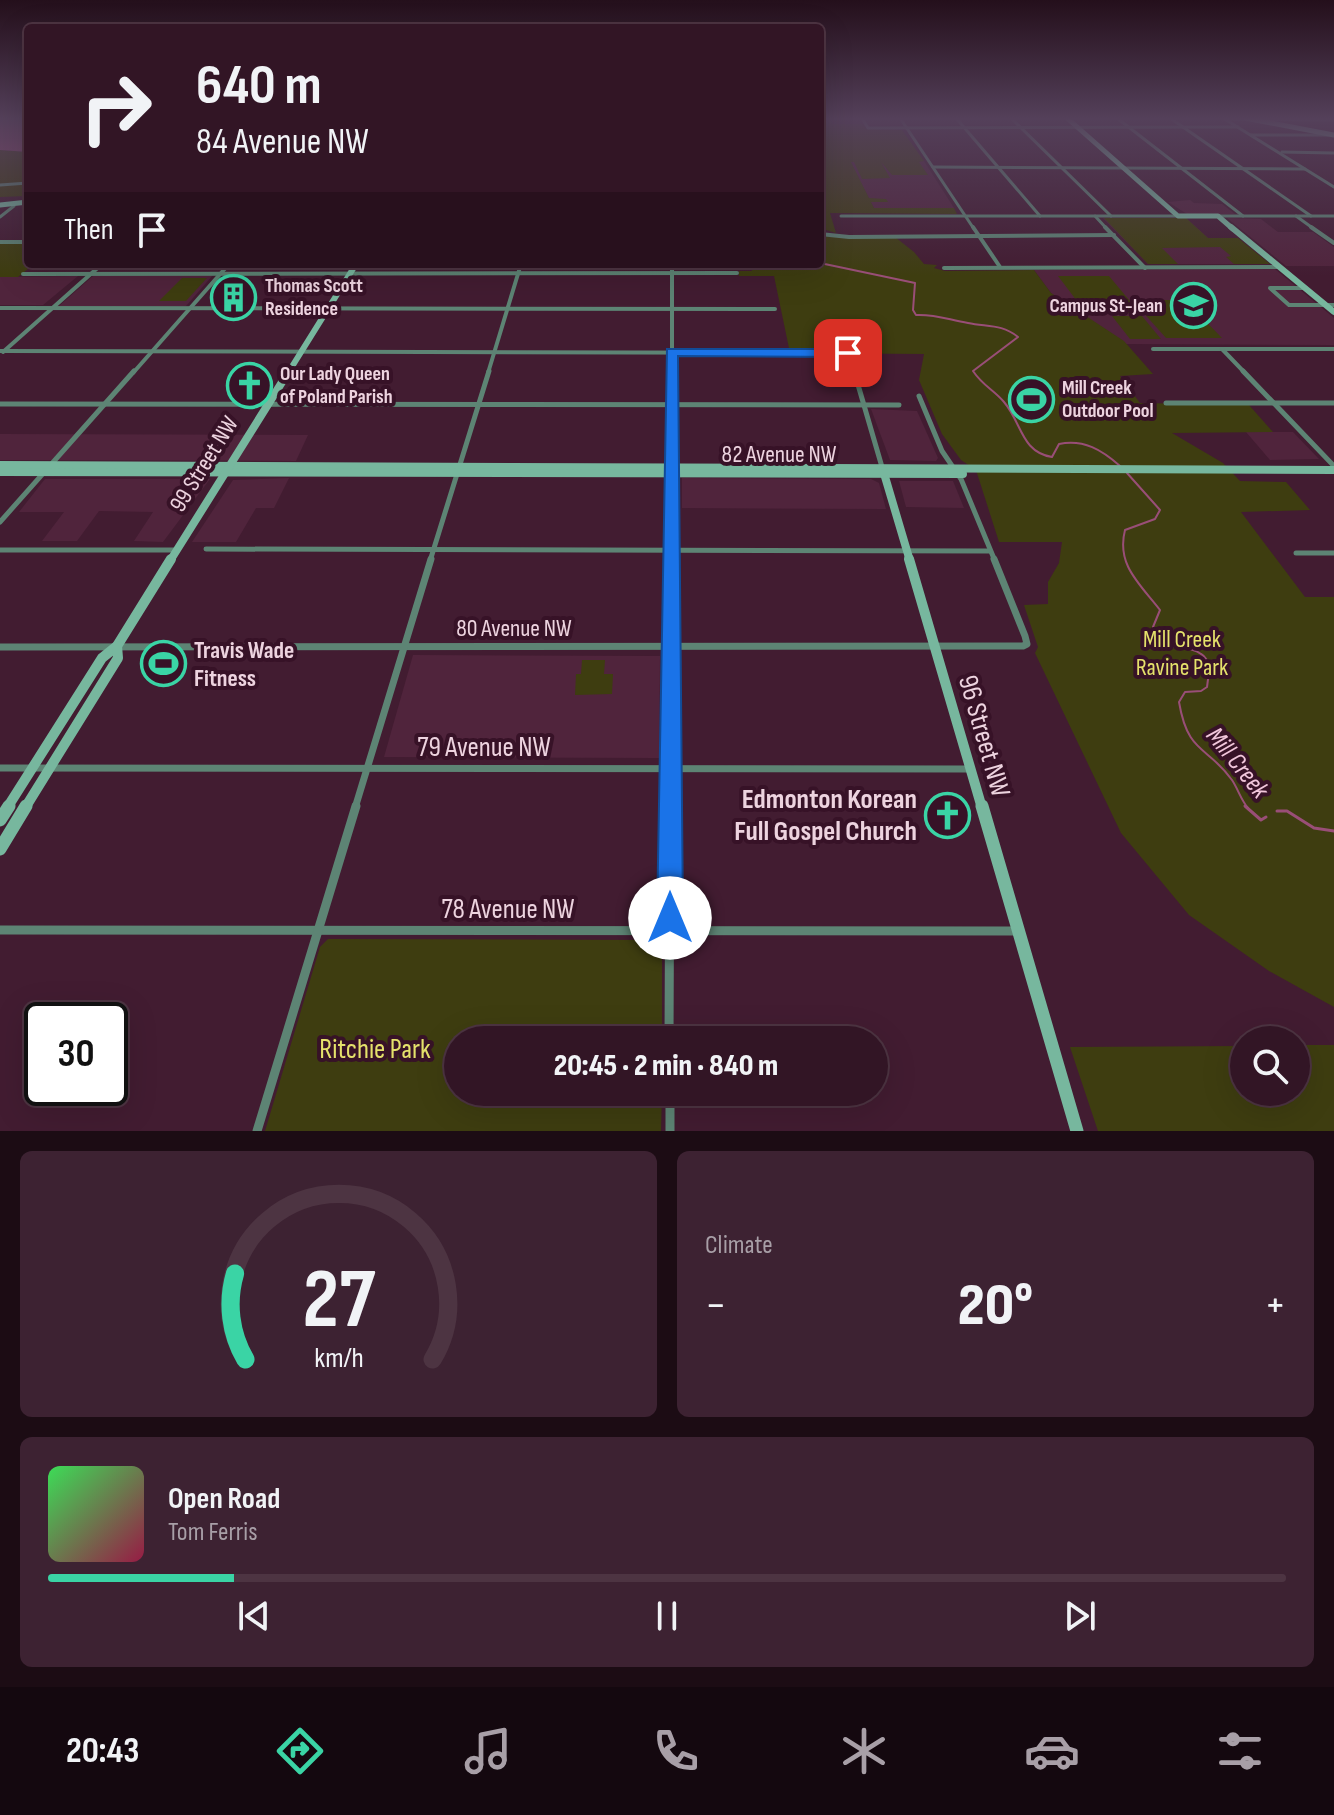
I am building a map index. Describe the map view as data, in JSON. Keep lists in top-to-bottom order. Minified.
{"streets":{"main road":["82 Avenue NW","99 Street NW","96 Street NW"],"street":["80 Avenue NW","79 Avenue NW","78 Avenue NW"]},"crossings":[["82 Avenue NW","99 Street NW"],["82 Avenue NW","96 Street NW"],["99 Street NW","80 Avenue NW"],["99 Street NW","79 Avenue NW"],["80 Avenue NW","96 Street NW"],["96 Street NW","79 Avenue NW"],["96 Street NW","78 Avenue NW"]],"water":["Mill Creek"],"parks":["Mill Creek Ravine Park","Ritchie Park"],"places":{"building":["Thomas Scott Residence"],"school or university":["Campus St-Jean"],"church":["Our Lady Queen of Poland Parish","Edmonton Korean Full Gospel Church"],"sports":["Mill Creek Outdoor Pool","Travis Wade Fitness"]},"page":{"turn":["640 m","84 Avenue NW"],"then":"Then","limit":"30","trip":"20:45 · 2 min · 840 m","tile":"Climate","heat":["−","20°","+"],"song":["Open Road","Tom Ferris"],"tabs":"20:43","gauge":["27","km/h"]}}
